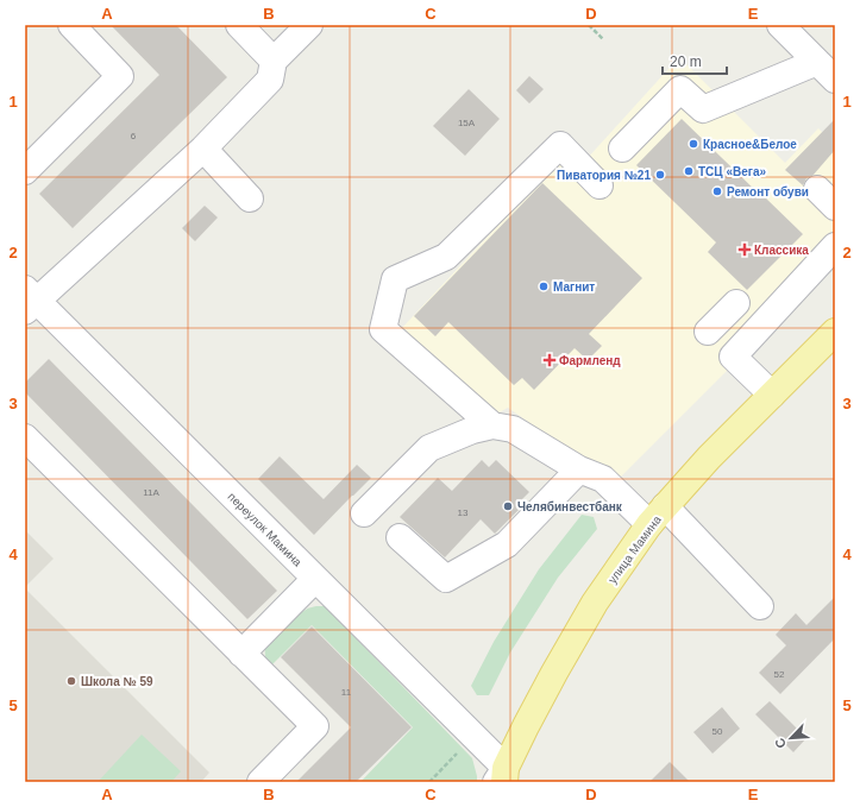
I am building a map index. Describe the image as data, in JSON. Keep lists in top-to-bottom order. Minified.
{"streets":{"main road":["улица Мамина"],"street":["переулок Мамина"]},"crossings":[["переулок Мамина","улица Мамина"]],"places":{"other":["Красное&Белое","ТСЦ «Вега»","Пиватория №21","Ремонт обуви","Магнит","Челябинвестбанк","Школа № 59"],"health":["Классика","Фармленд"]},"house_numbers":["15А","6","11А","13","52","11","50"],"scale_bar":"20 m","north":"bottom left","grid":{"columns":["A","B","C","D","E"],"rows":["1","2","3","4","5"]}}
